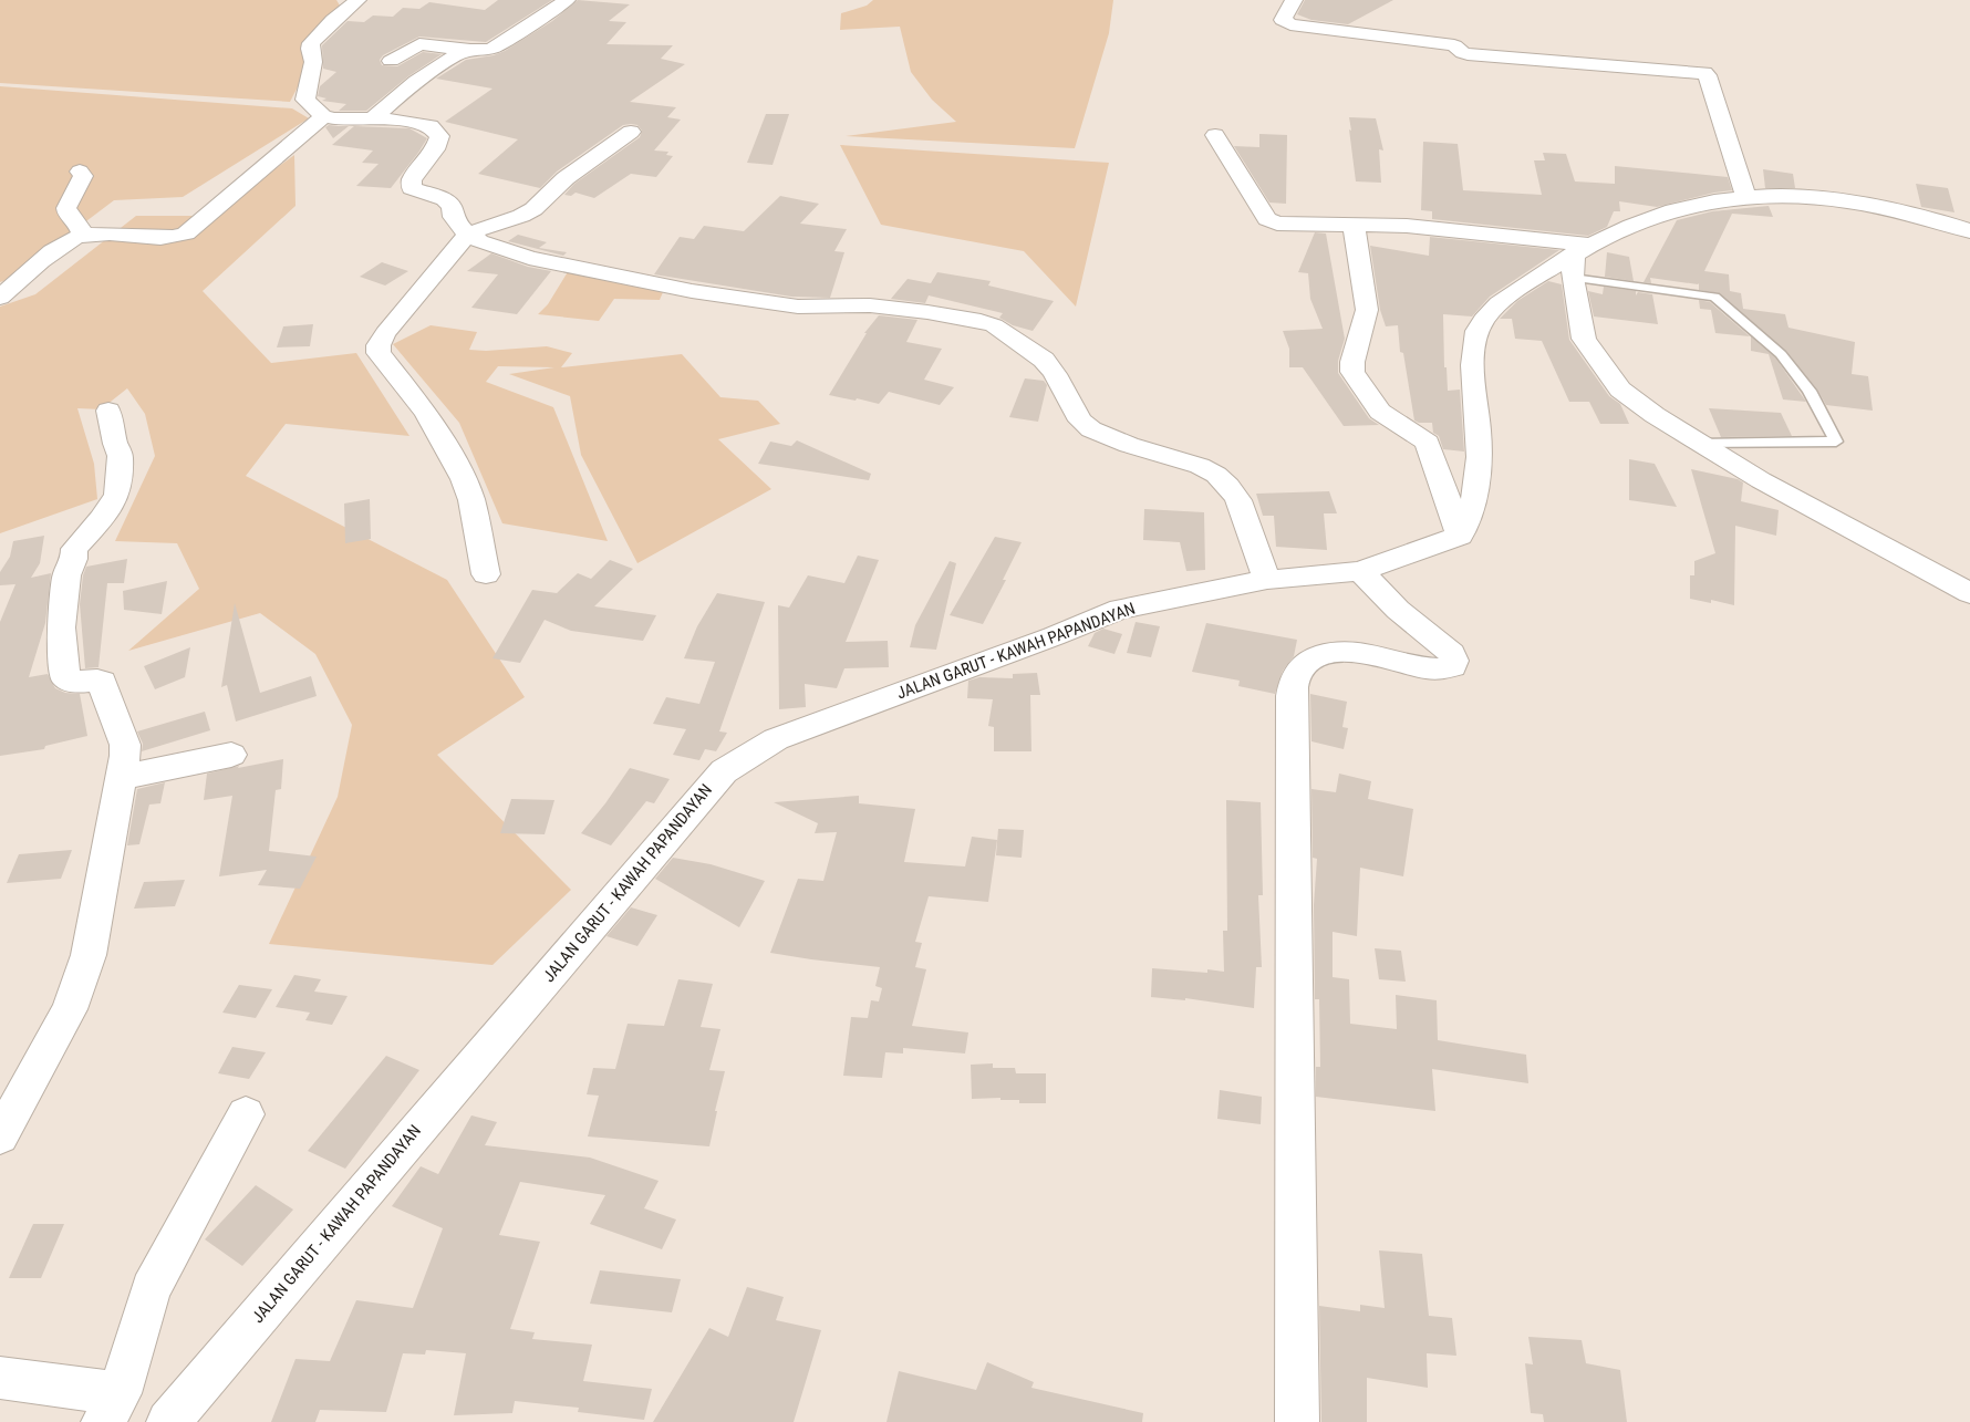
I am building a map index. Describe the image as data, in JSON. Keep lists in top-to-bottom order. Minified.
{"streets":{"street":["JALAN GARUT - KAWAH PAPANDAYAN"]}}
